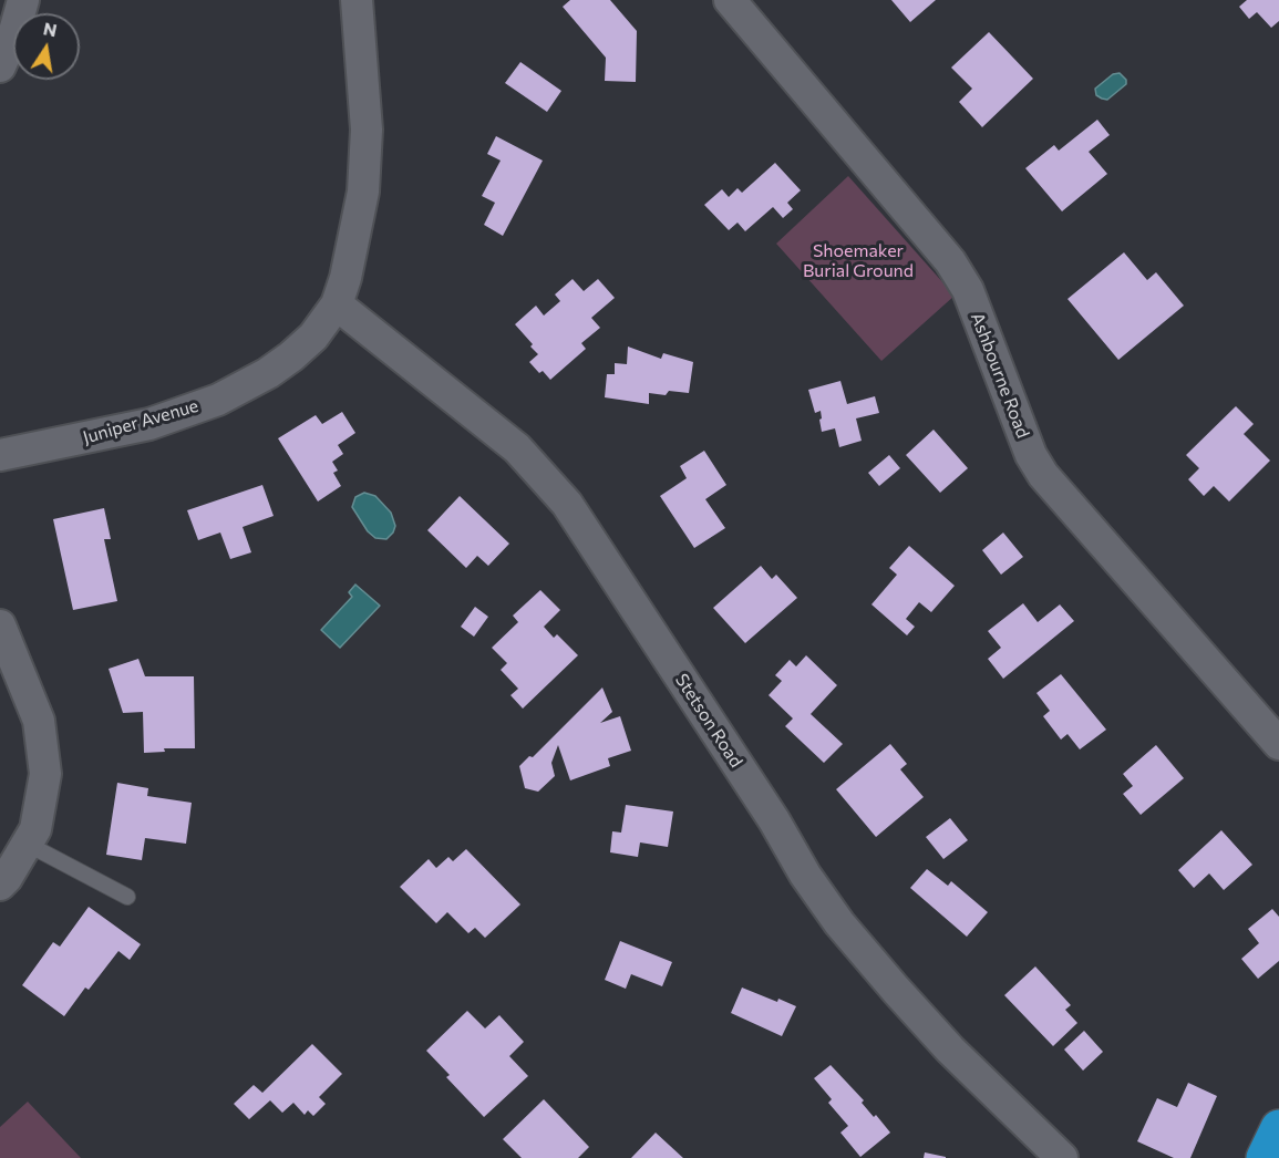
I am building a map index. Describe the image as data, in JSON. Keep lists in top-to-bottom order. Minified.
{"streets":{"street":["Ashbourne Road","Juniper Avenue","Stetson Road"]},"crossings":[["Juniper Avenue","Stetson Road"]],"parks":["Shoemaker Burial Ground"],"north":"top"}
